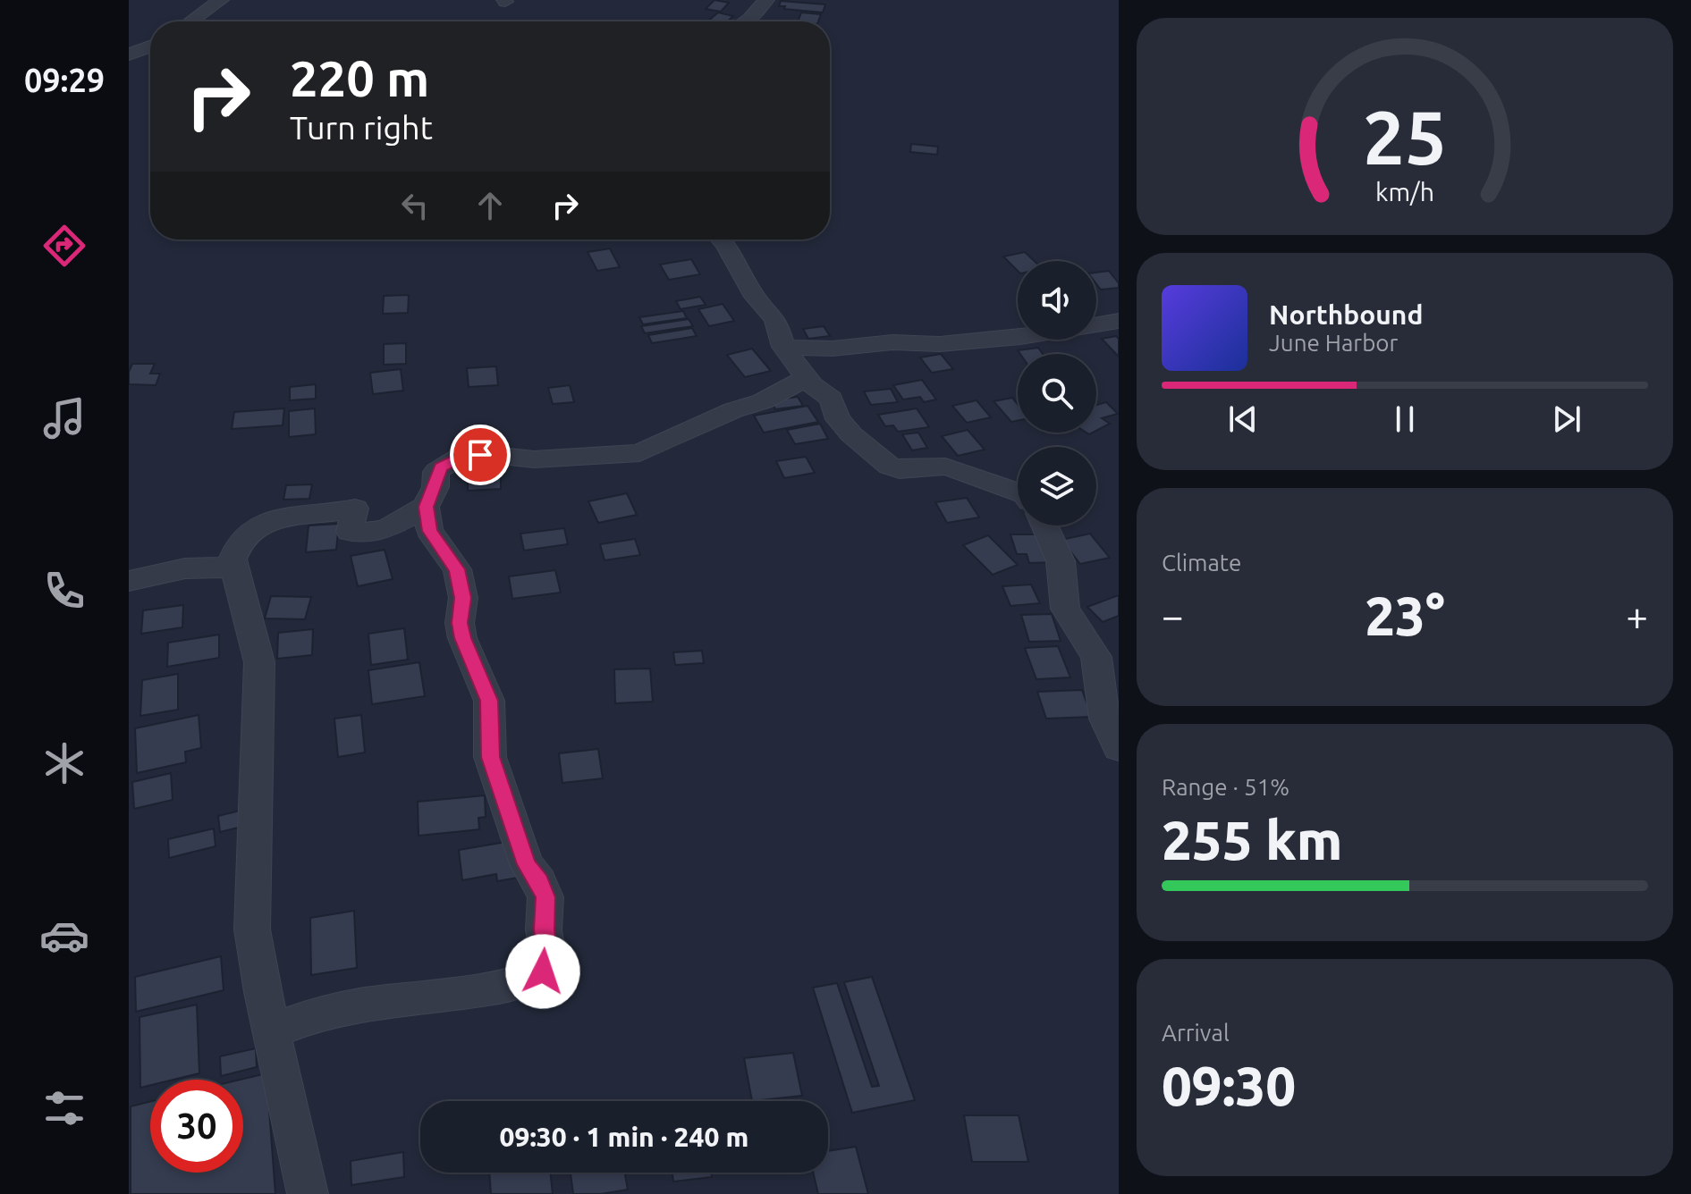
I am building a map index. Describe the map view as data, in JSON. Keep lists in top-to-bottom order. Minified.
{"page":{"tabs":"09:29","turn":["220 m","Turn right"],"song":["Northbound","June Harbor"],"tile":["Climate",["Range · 51%","255 km"],["Arrival","09:30"]],"heat":["−","23°","+"],"limit":"30","trip":"09:30 · 1 min · 240 m","gauge":["25","km/h"]}}
